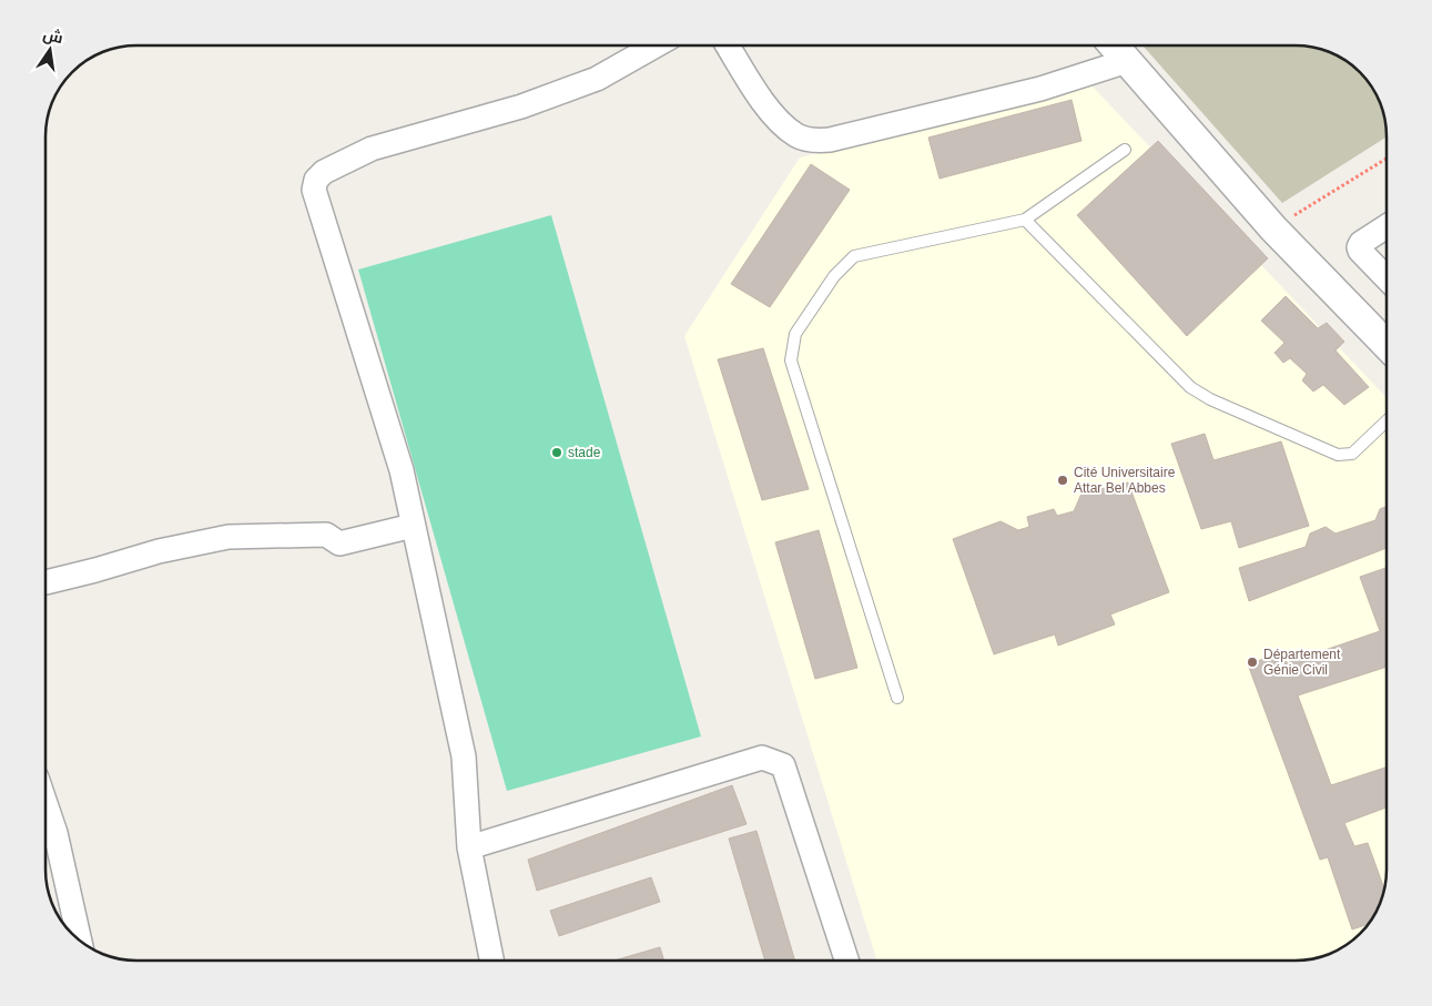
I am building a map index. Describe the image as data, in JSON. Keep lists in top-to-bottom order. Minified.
{"places":["stade","Cité Universitaire Attar Bel Abbes","Département Génie Civil"],"north":"top"}
